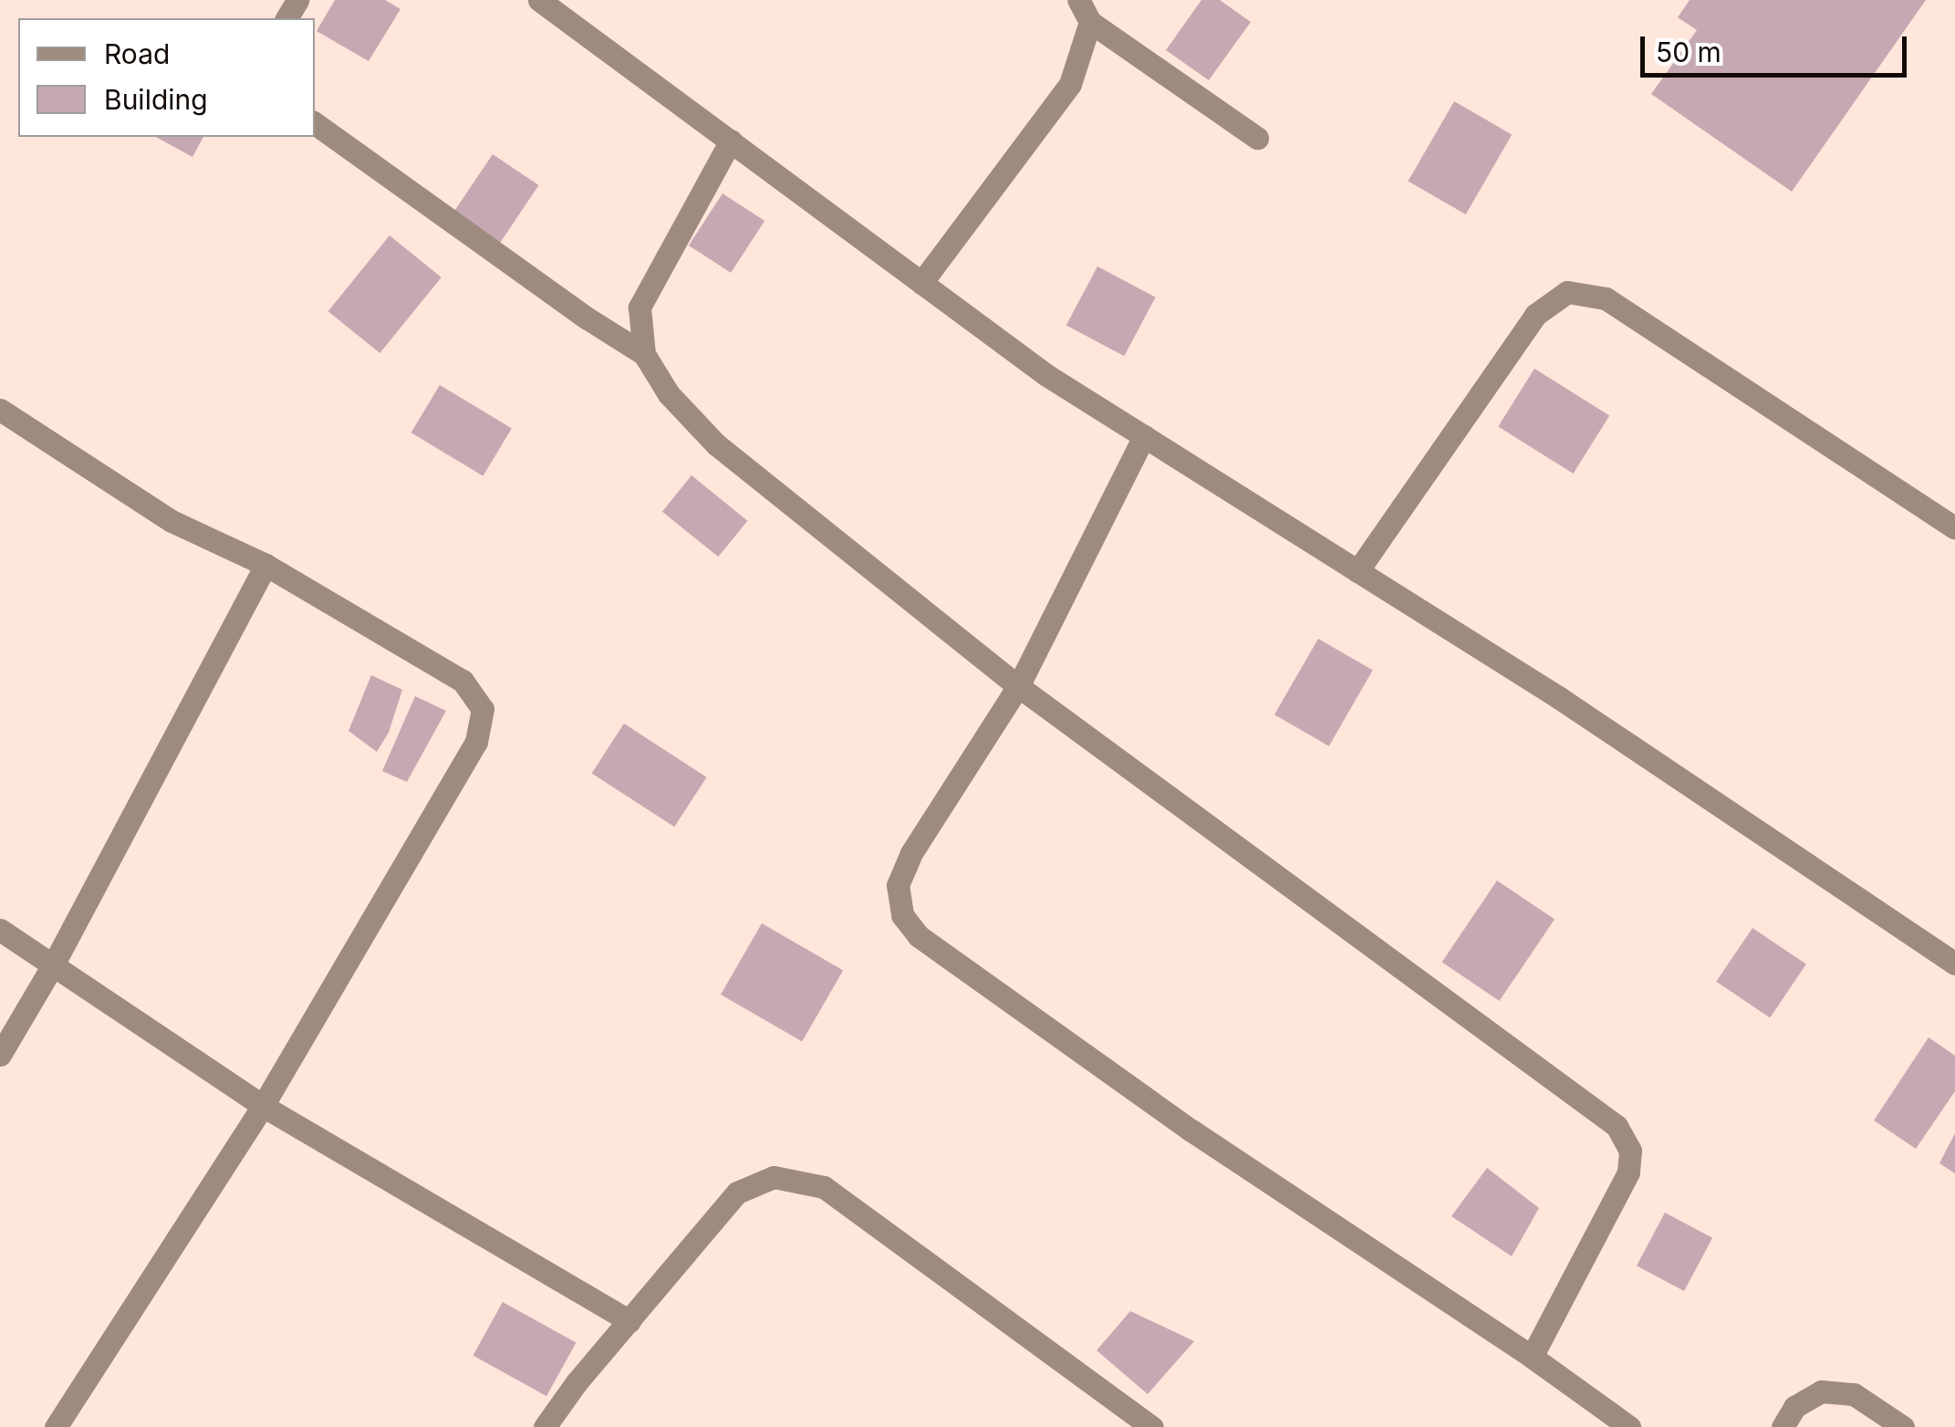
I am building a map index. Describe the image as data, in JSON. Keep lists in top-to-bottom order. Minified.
{"legend":["Road","Building"],"scale_bar":"50 m"}
